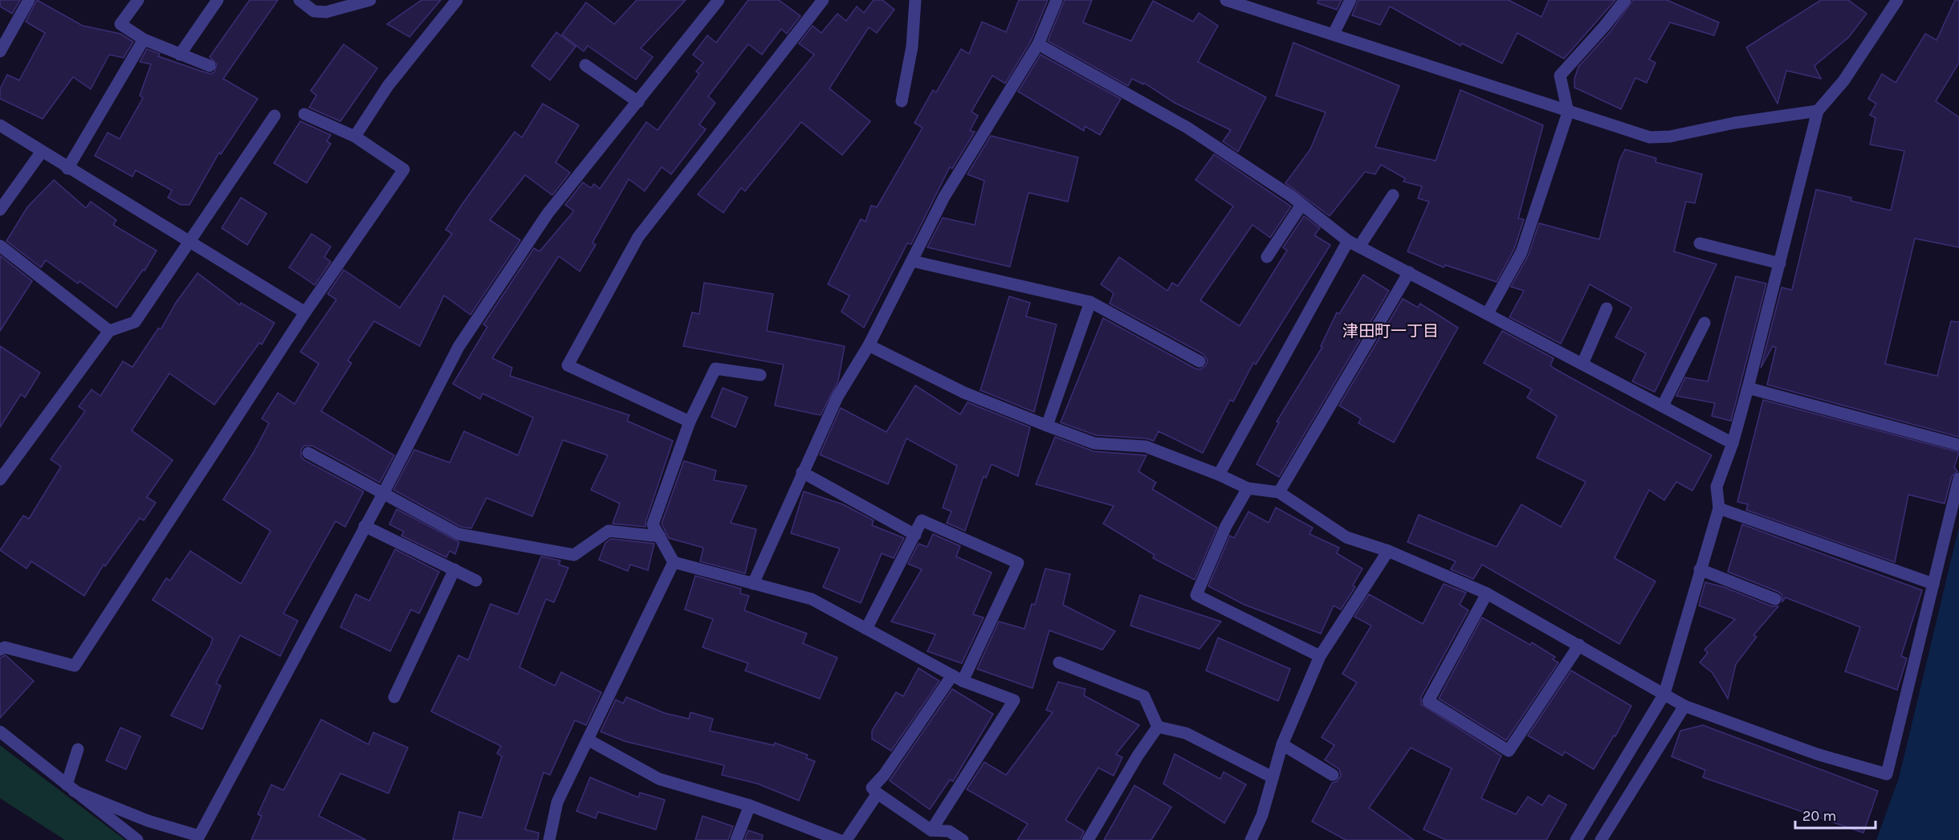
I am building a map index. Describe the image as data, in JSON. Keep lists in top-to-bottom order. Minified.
{"districts":["津田町一丁目"],"scale_bar":"20 m"}
